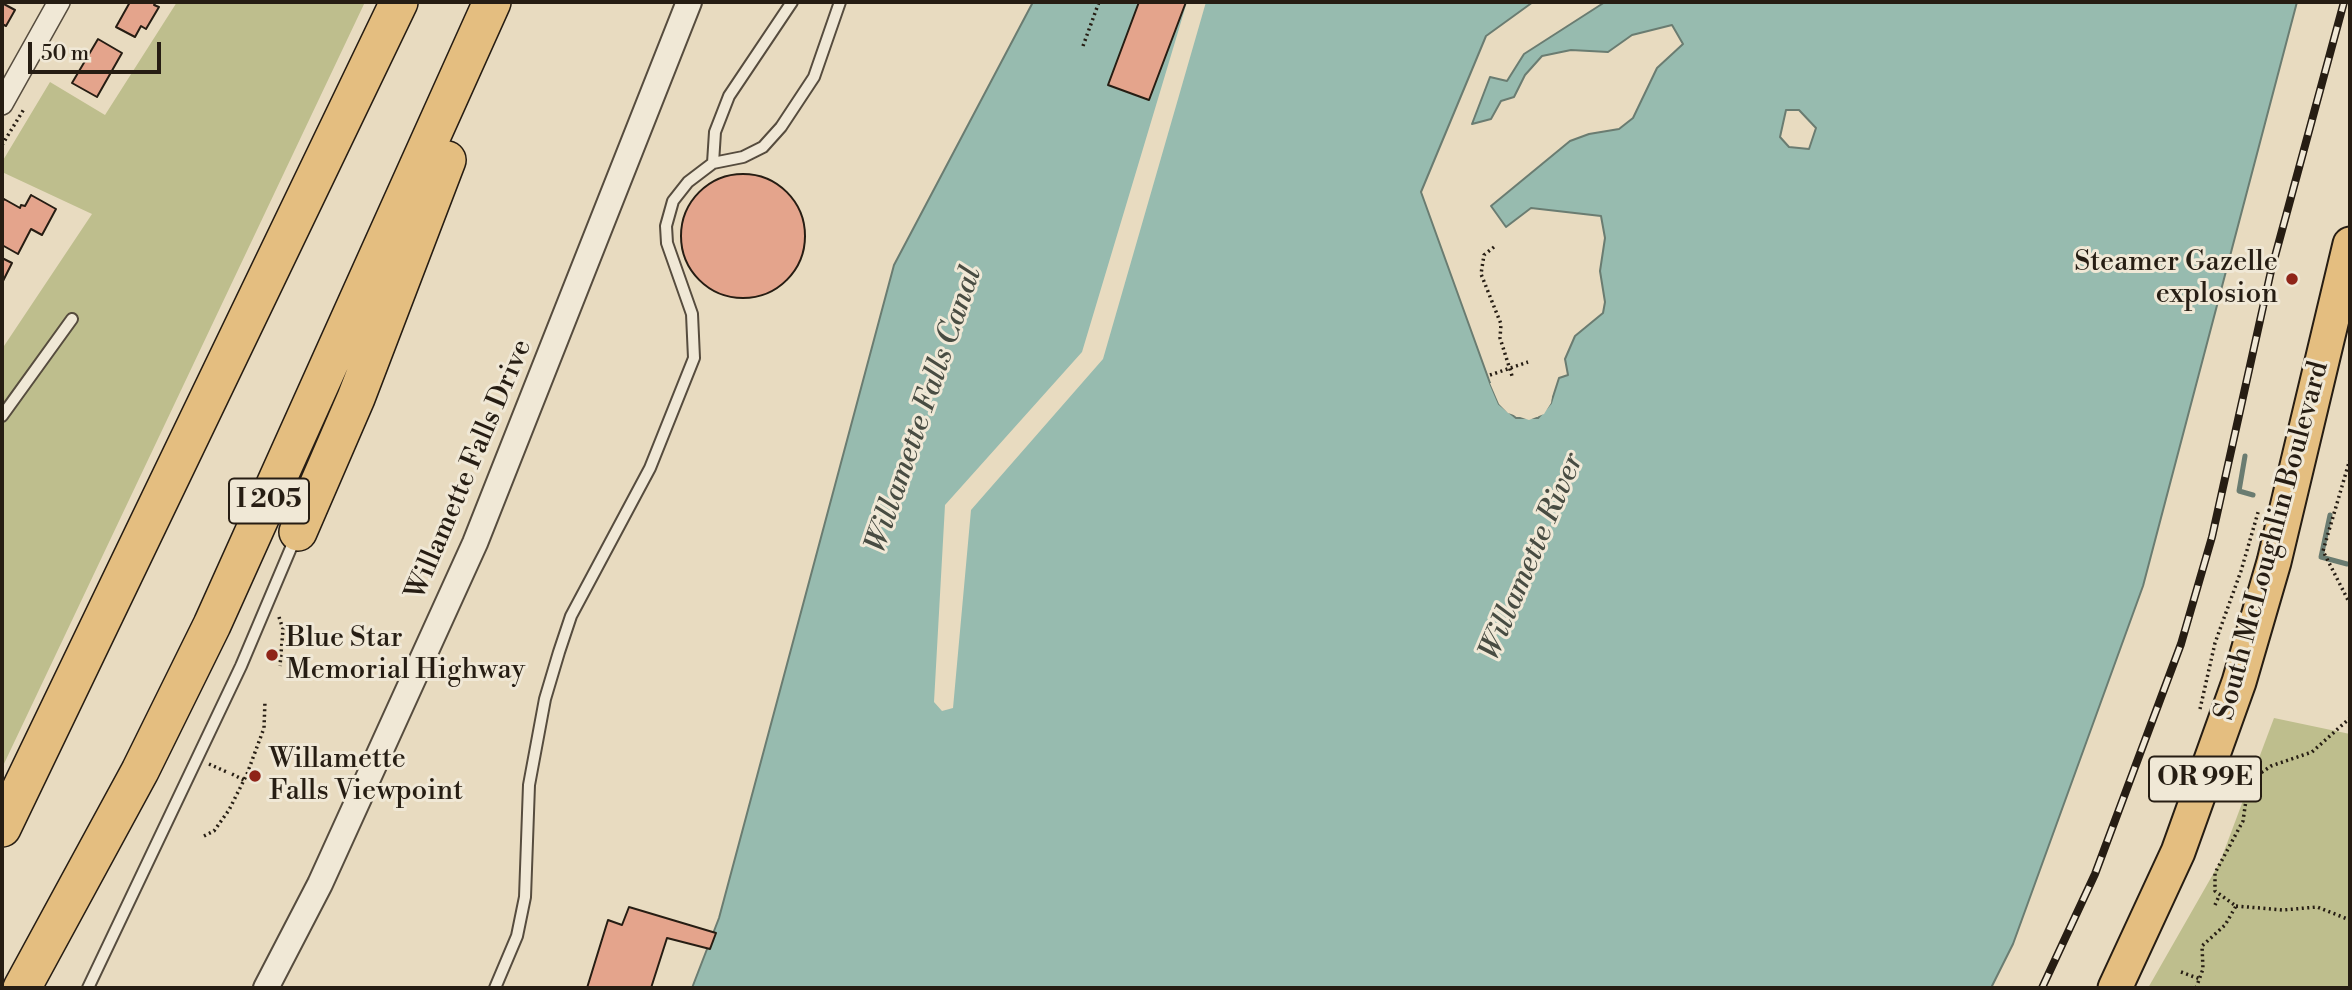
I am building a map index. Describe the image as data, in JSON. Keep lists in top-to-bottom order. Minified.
{"streets":{"highway":["I 205","South McLoughlin Boulevard","OR 99E"],"street":["Willamette Falls Drive"]},"water":["Willamette Falls Canal","Willamette River"],"places":["Steamer Gazelle explosion","Blue Star Memorial Highway","Willamette Falls Viewpoint"],"scale_bar":"50 m"}
